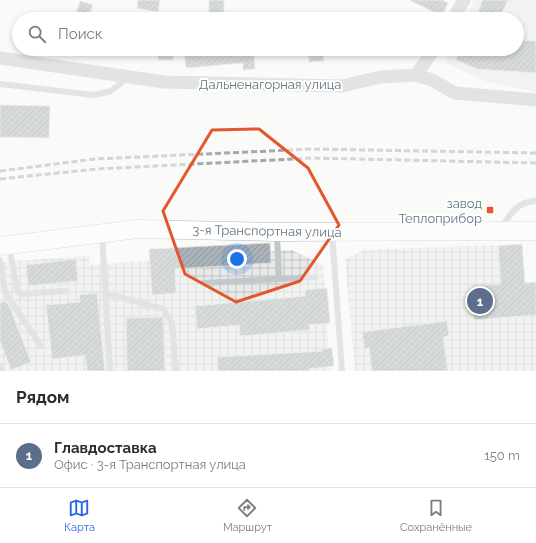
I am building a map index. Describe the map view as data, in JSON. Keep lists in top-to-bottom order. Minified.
{"streets":{"street":["Дальненагорная улица","3-я Транспортная улица"]},"places":{"transit":["завод Теплоприбор"]},"page":{"search":"Поиск","pins":"1","heading":"Рядом","list":[{"mark":"1","name":"Главдоставка","note":"Офис · 3-я Транспортная улица","value":"150 m"}],"nav":["Карта","Маршрут","Сохранённые"]}}
